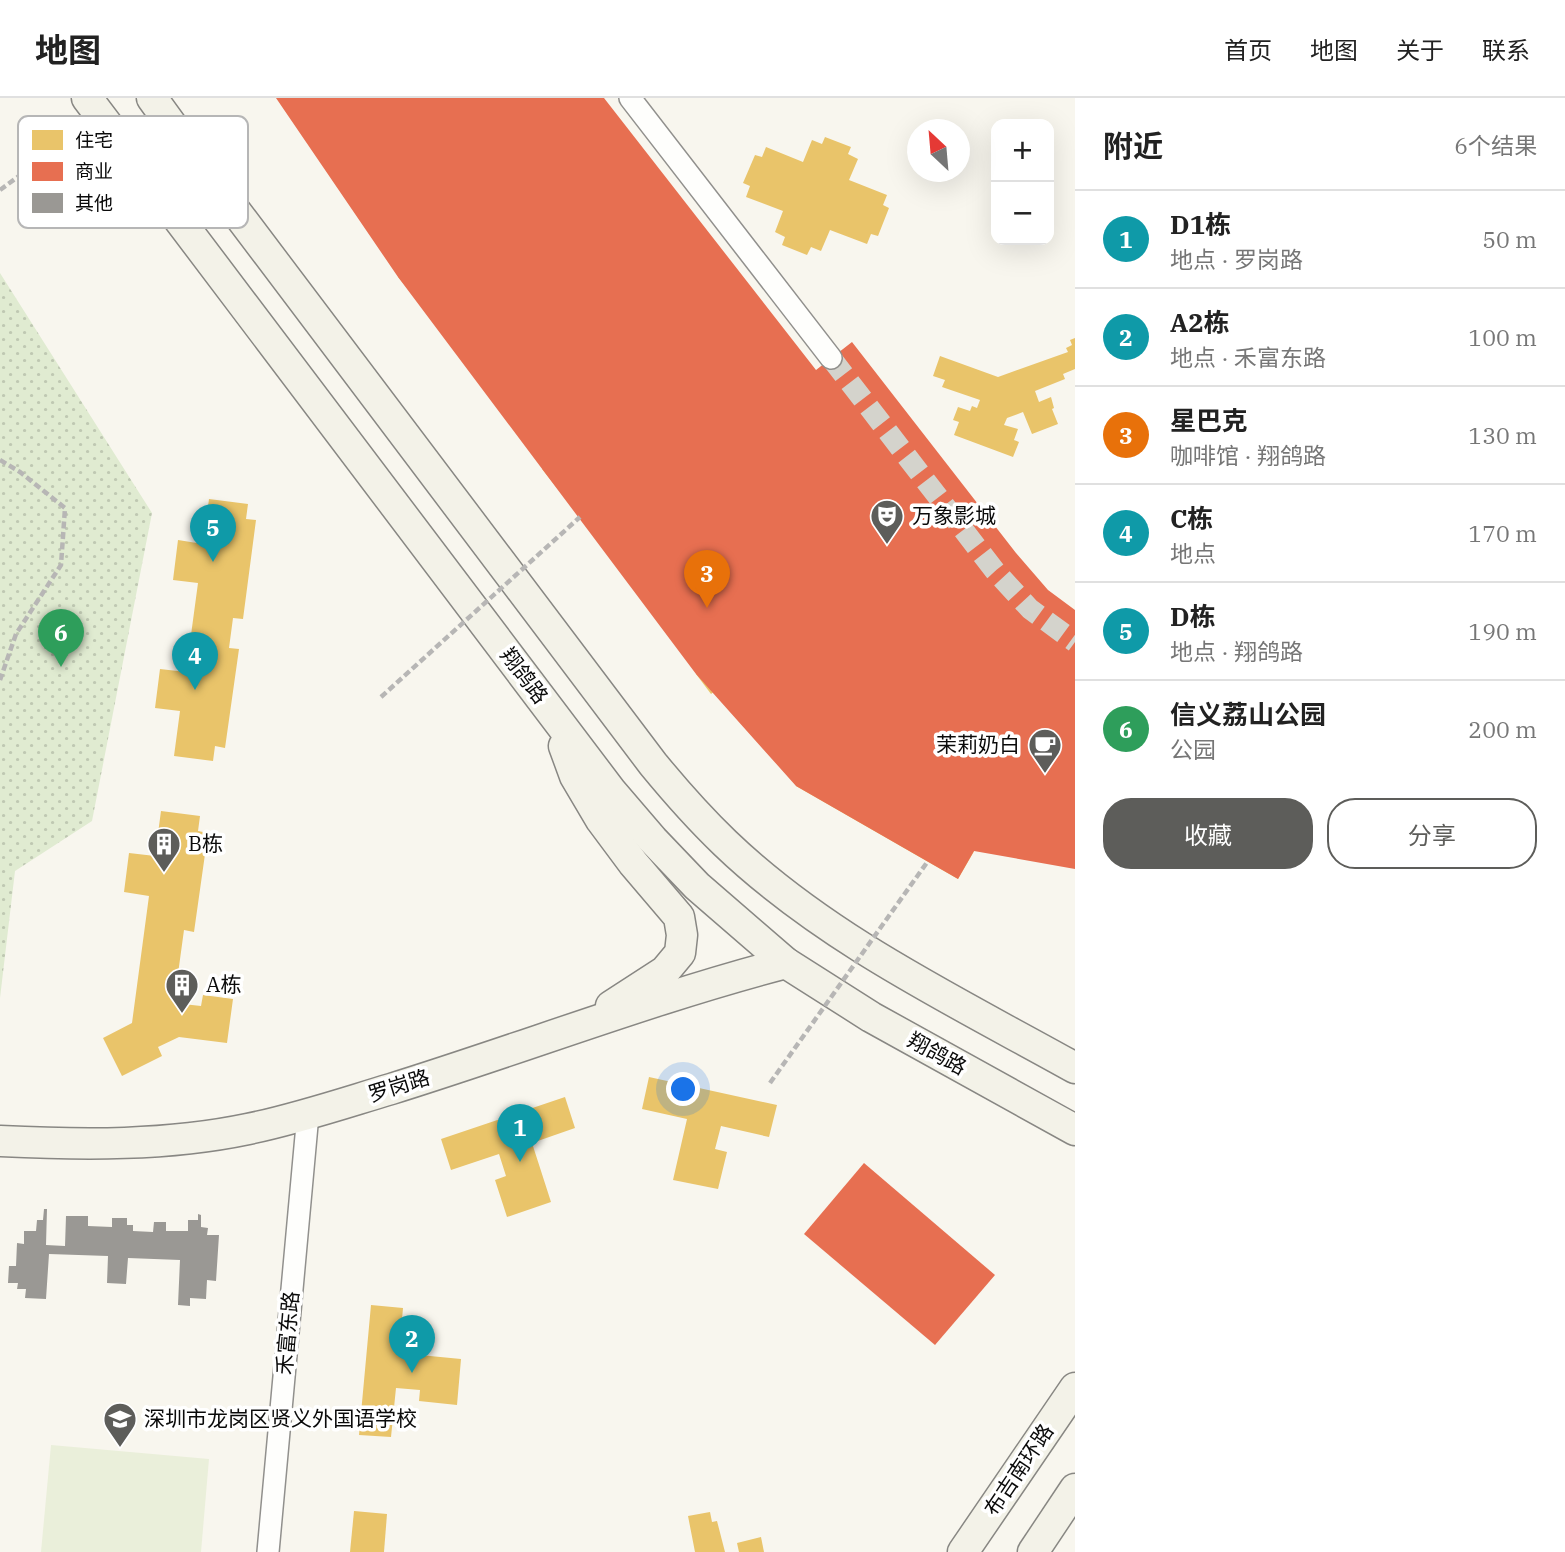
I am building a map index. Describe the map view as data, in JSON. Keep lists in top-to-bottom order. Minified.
{"streets":{"street":["翔鸽路","罗岗路","禾富东路","布吉南环路"]},"crossings":[["翔鸽路","罗岗路"],["罗岗路","禾富东路"]],"places":{"theatre":["万象影城"],"cafe":["茉莉奶白"],"building":["B栋","A栋"],"school or university":["深圳市龙岗区贤义外国语学校"]},"legend":["住宅","商业","其他"],"north":"top left","page":{"header":"地图","nav":["首页","地图","关于","联系"],"heading":["附近","6个结果"],"map_buttons":["+","−"],"list":[{"mark":"1","name":"D1栋","note":"地点 · 罗岗路","value":"50 m"},{"mark":"2","name":"A2栋","note":"地点 · 禾富东路","value":"100 m"},{"mark":"3","name":"星巴克","note":"咖啡馆 · 翔鸽路","value":"130 m"},{"mark":"4","name":"C栋","note":"地点","value":"170 m"},{"mark":"5","name":"D栋","note":"地点 · 翔鸽路","value":"190 m"},{"mark":"6","name":"信义荔山公园","note":"公园","value":"200 m"}],"pins":["5","3","6","4","1","2"],"buttons":["收藏","分享"]}}
